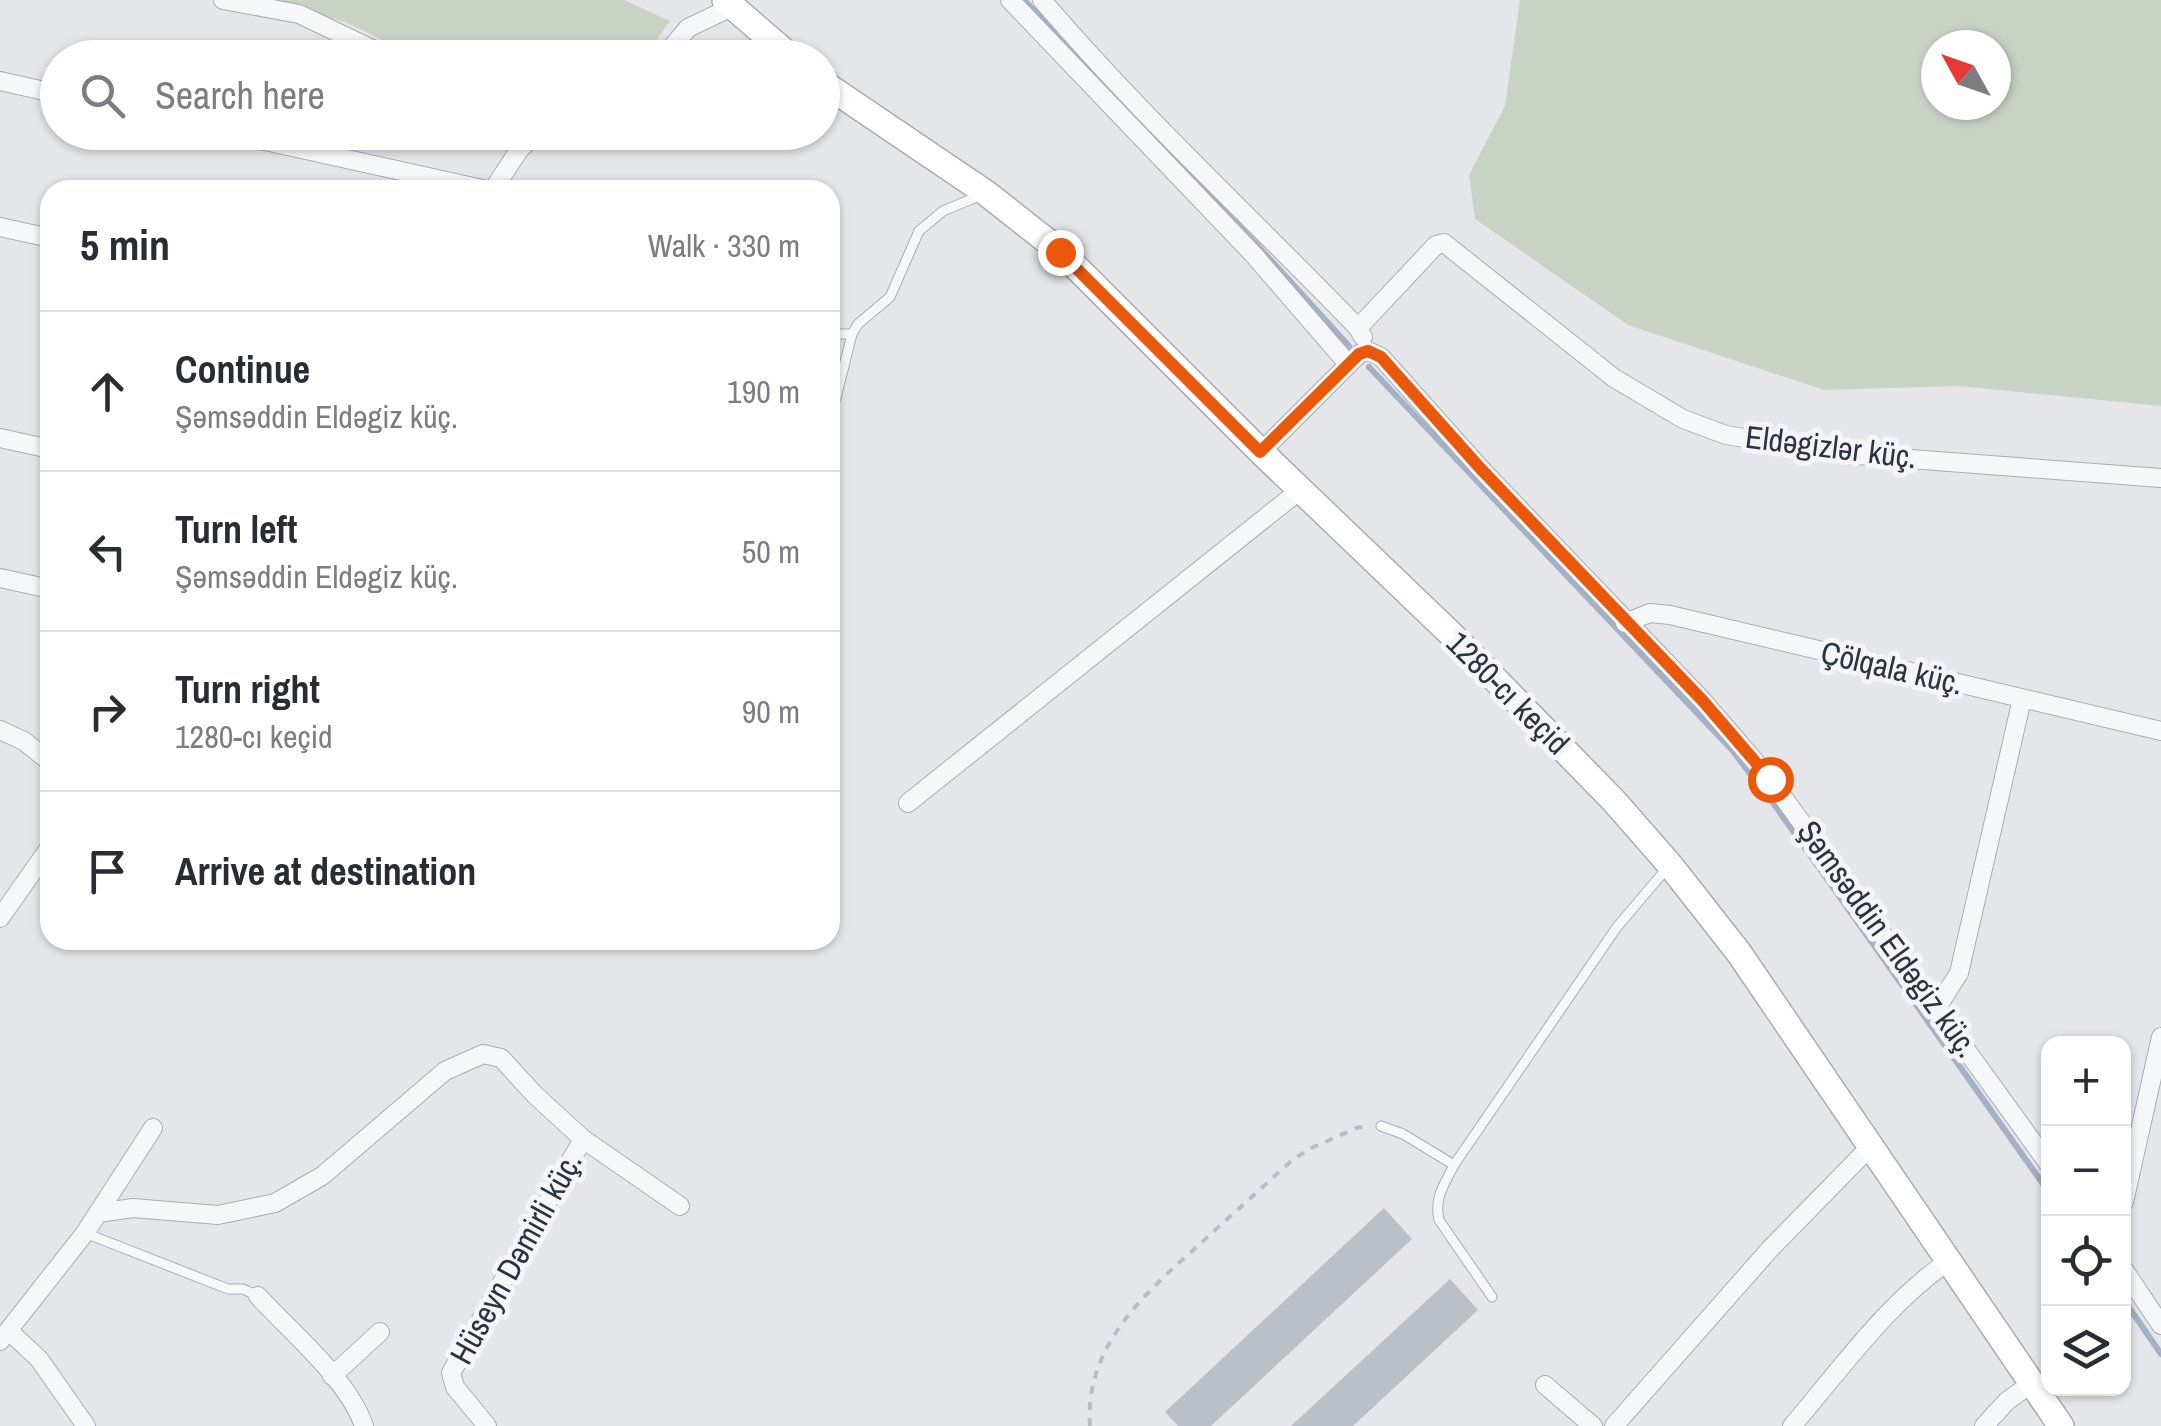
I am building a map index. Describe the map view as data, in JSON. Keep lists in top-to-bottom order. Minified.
{"streets":{"street":["Eldəgizlər küç.","Çölqala küç.","1280-cı keçid","Şəmsəddin Eldəgiz küç.","Hüseyn Dəmirli küç."]},"crossings":[["Çölqala küç.","Şəmsəddin Eldəgiz küç."]],"north":"top left","page":{"search":"Search here","heading":["5 min","Walk · 330 m"],"list":[["Continue","Şəmsəddin Eldəgiz küç.","190 m"],["Turn left","Şəmsəddin Eldəgiz küç.","50 m"],["Turn right","1280-cı keçid","90 m"],"Arrive at destination"],"map_buttons":["+","−"]}}
